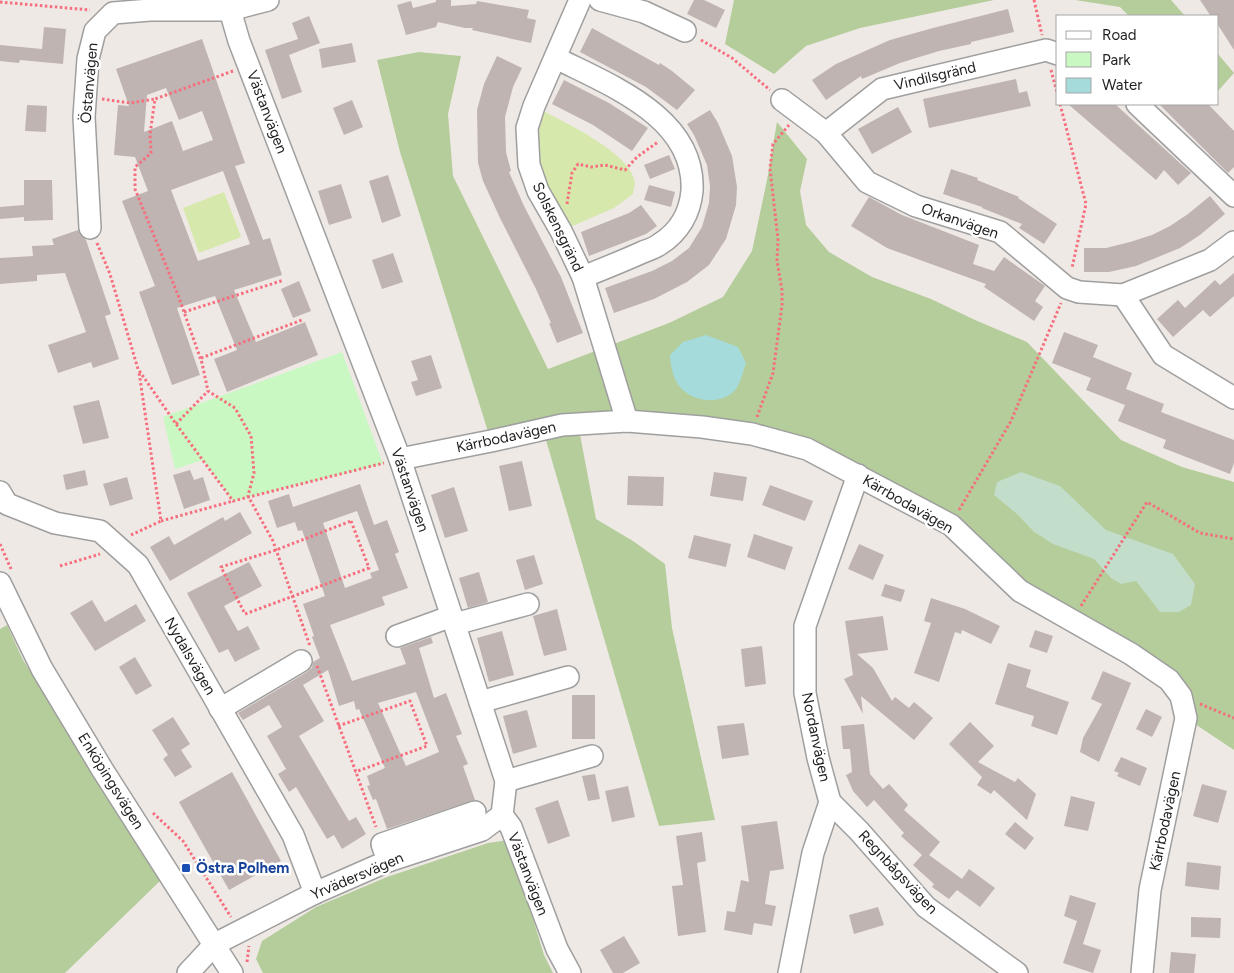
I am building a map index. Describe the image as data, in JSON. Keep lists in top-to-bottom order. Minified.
{"streets":{"street":["Vindilsgränd","Östanvägen","Västanvägen","Orkanvägen","Solskensgränd","Kärrbodavägen","Nydalsvägen","Nordanvägen","Enköpingsvägen","Regnbågsvägen","Yrvädersvägen"]},"crossings":[["Vindilsgränd","Orkanvägen"],["Västanvägen","Kärrbodavägen"],["Västanvägen","Yrvädersvägen"],["Solskensgränd","Kärrbodavägen"],["Kärrbodavägen","Nordanvägen"],["Nydalsvägen","Yrvädersvägen"],["Nordanvägen","Regnbågsvägen"],["Enköpingsvägen","Yrvädersvägen"]],"places":{"transit":["Östra Polhem"]},"legend":["Road","Park","Water"]}
